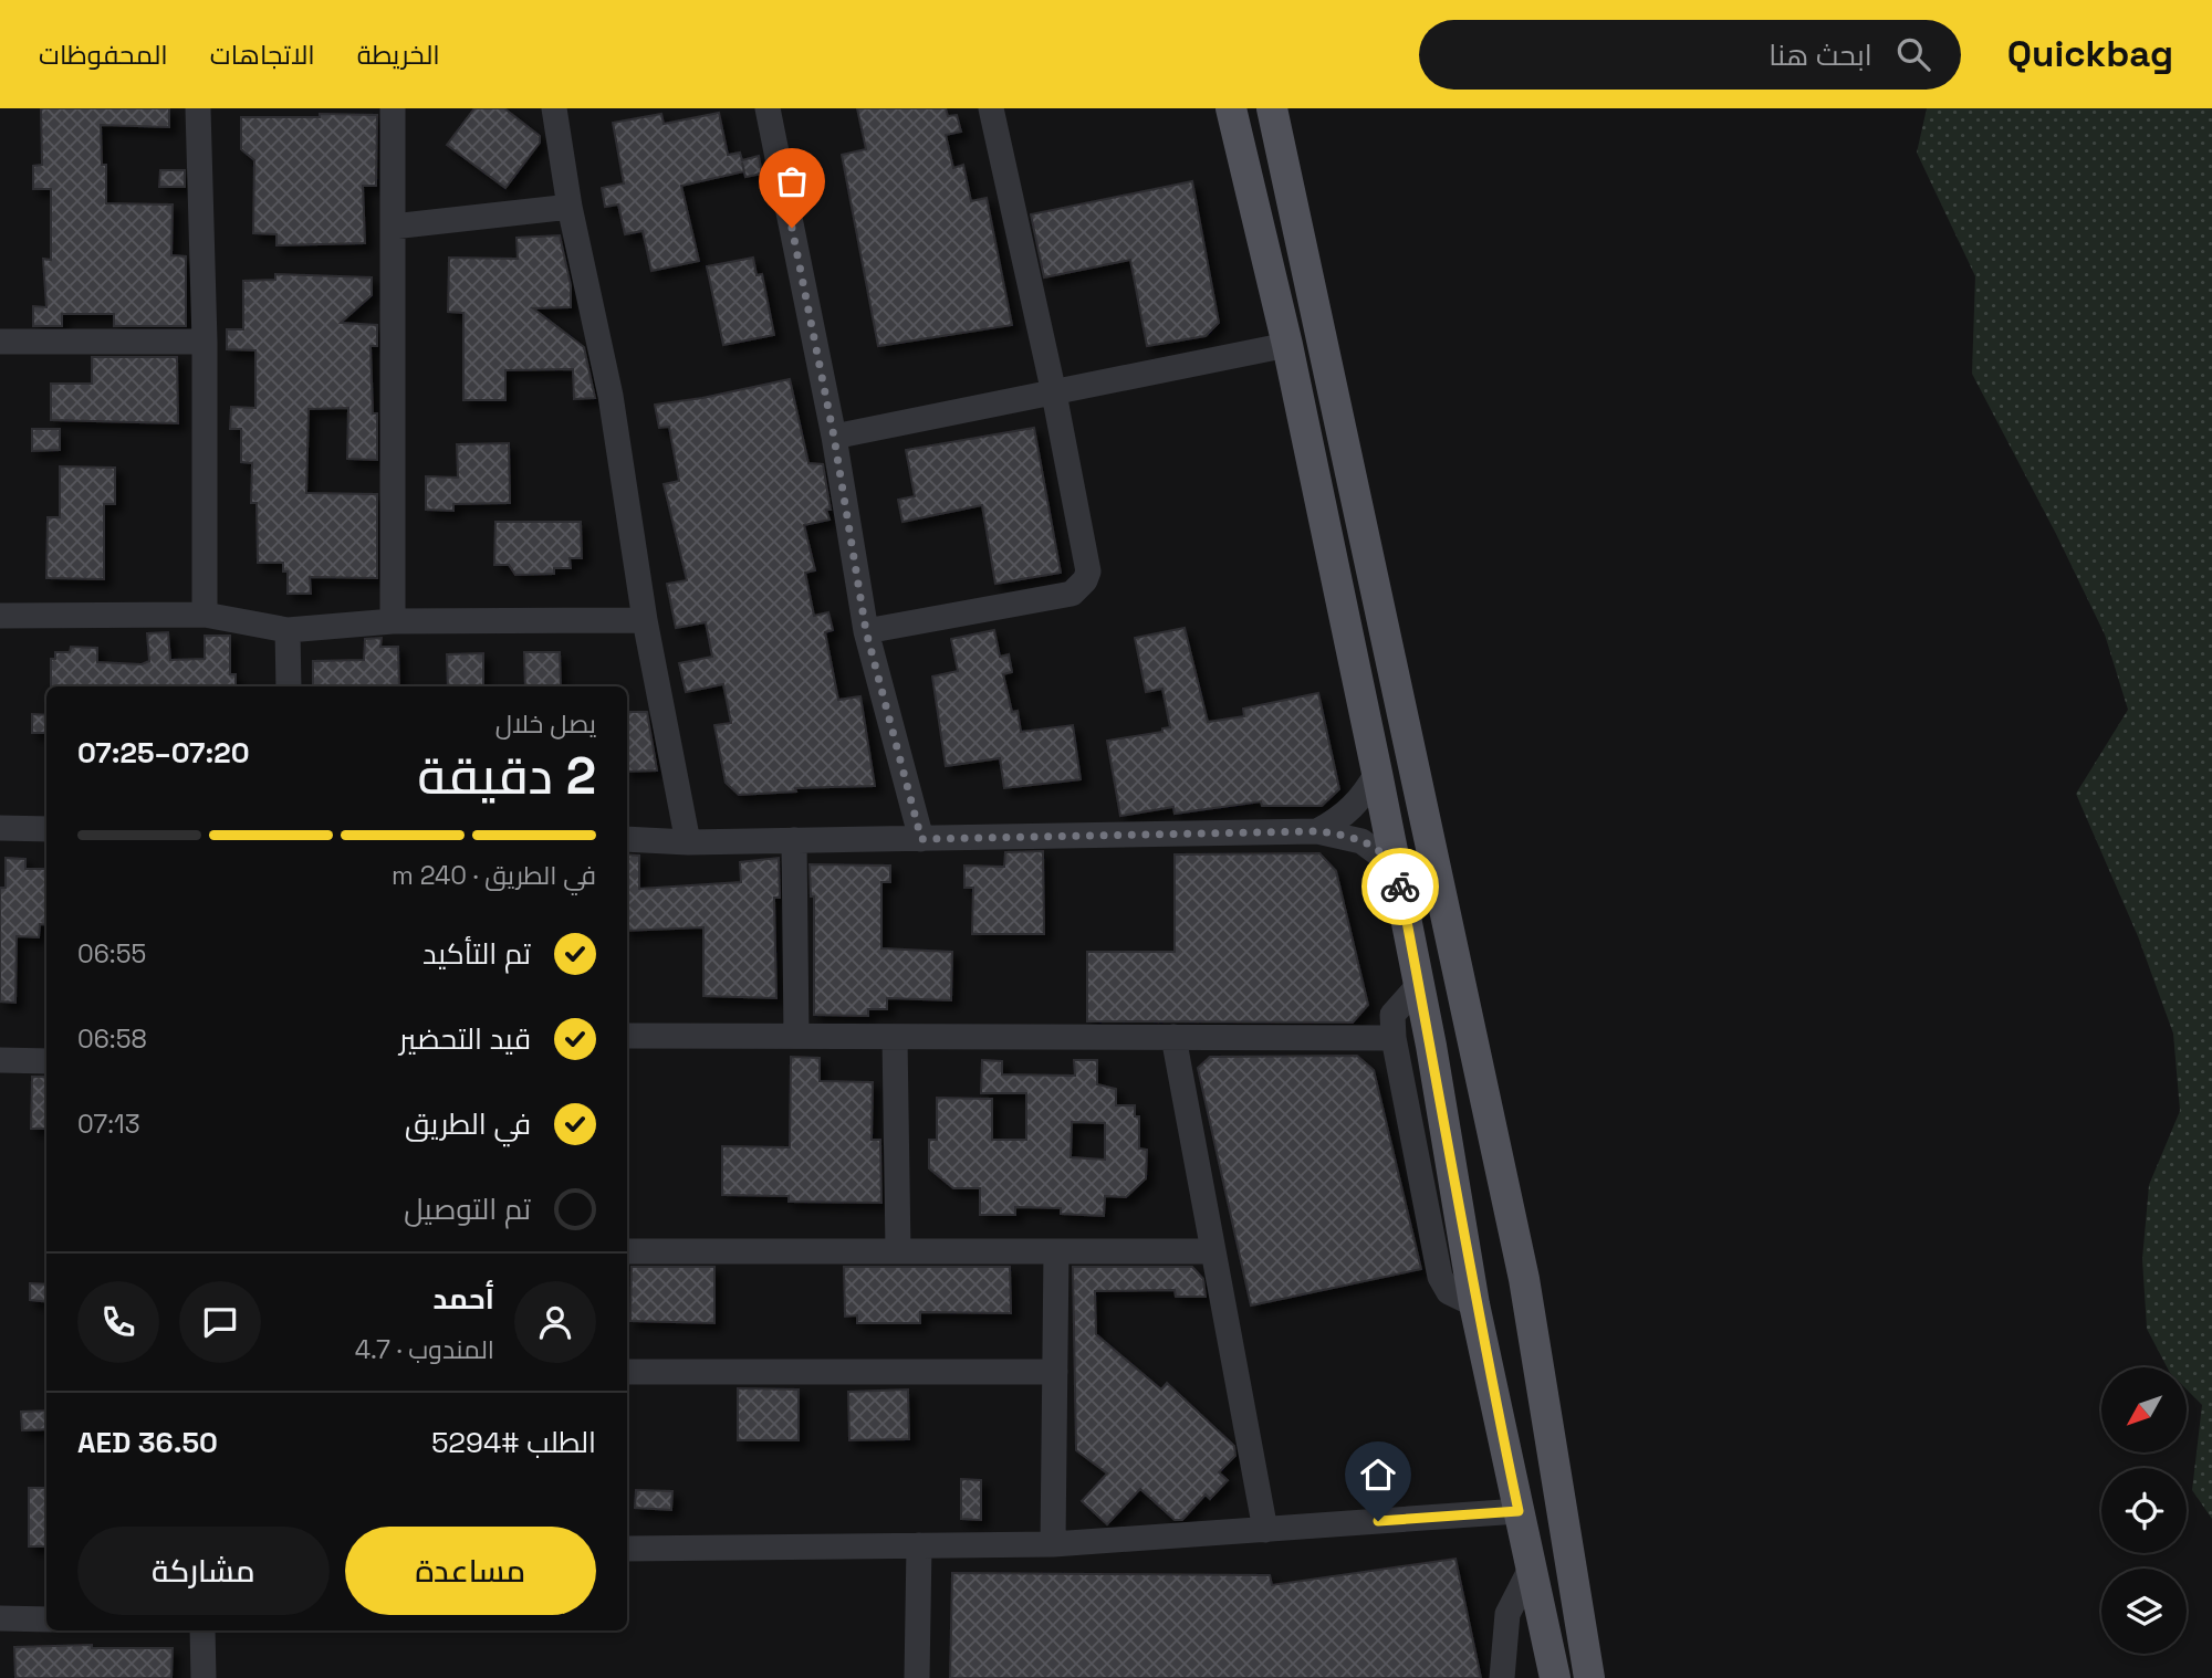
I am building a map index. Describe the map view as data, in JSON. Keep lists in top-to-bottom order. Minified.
{"north":"bottom left","page":{"header":"Quickbag","search":"ابحث هنا","nav":["الخريطة","الاتجاهات","المحفوظات"],"heading":["2 دقيقة","يصل خلال","07:20–07:25"],"panel":["أحمد","المندوب · 4.7","الطلب #5294","AED 36.50"],"bar":"في الطريق · 240 m","list":[["تم التأكيد","06:55"],["قيد التحضير","06:58"],["في الطريق","07:13"],"تم التوصيل"],"buttons":["مساعدة","مشاركة"]}}
